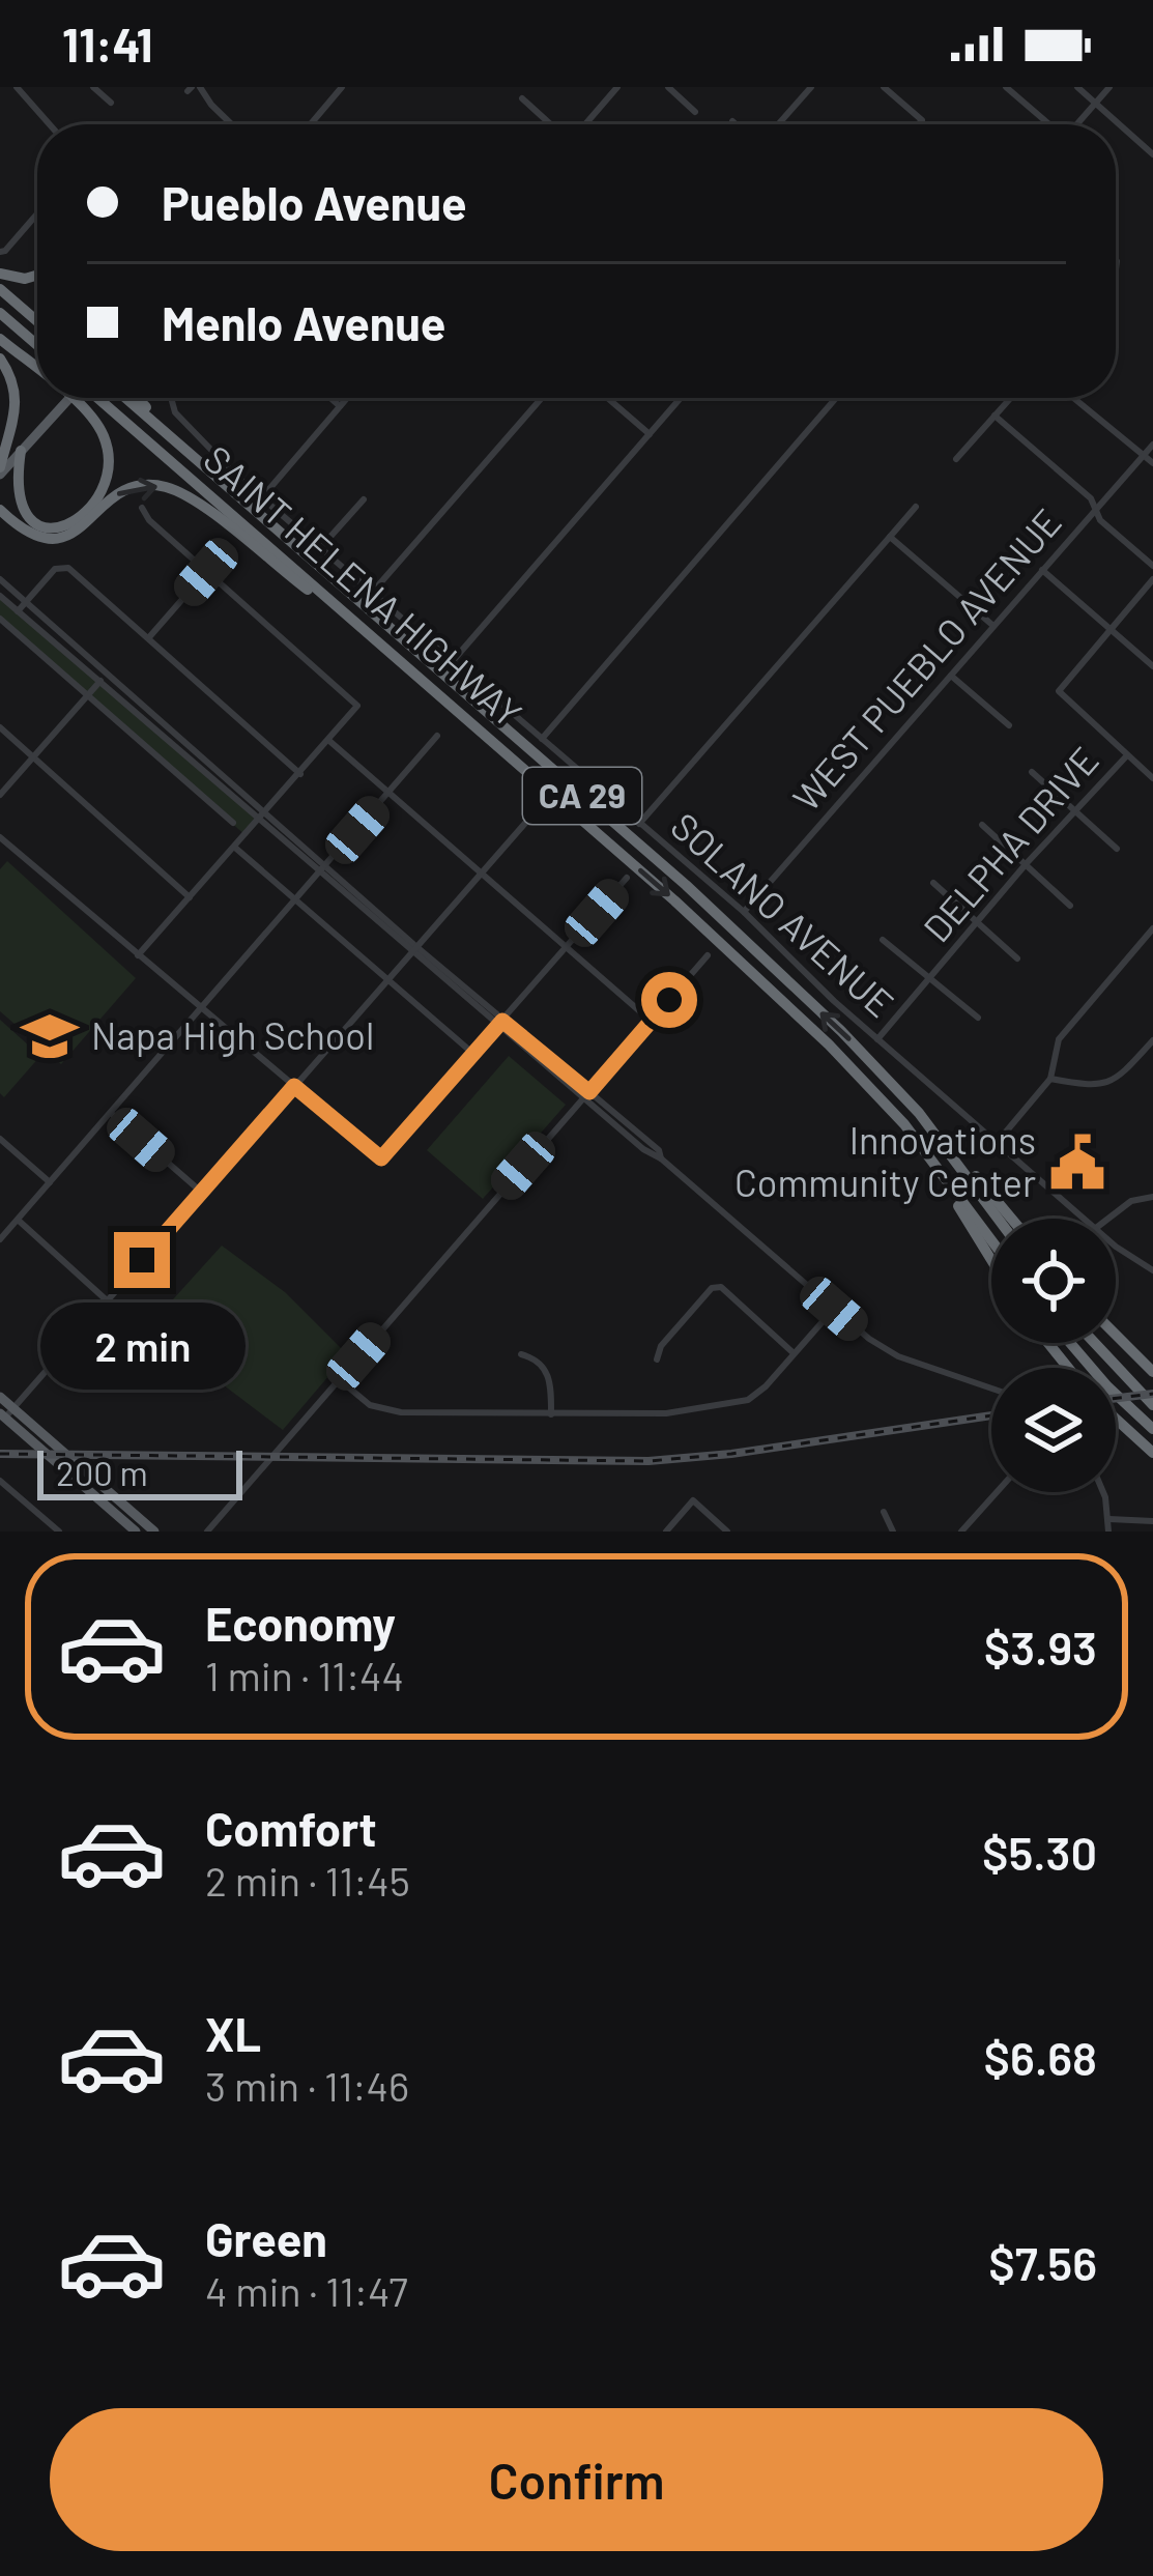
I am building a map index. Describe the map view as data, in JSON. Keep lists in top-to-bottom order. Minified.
{"streets":{"highway":["SAINT HELENA HIGHWAY","CA 29"],"street":["WEST PUEBLO AVENUE","DELPHA DRIVE","SOLANO AVENUE"]},"crossings":[["WEST PUEBLO AVENUE","SOLANO AVENUE"],["DELPHA DRIVE","SOLANO AVENUE"]],"places":{"school or university":["Napa High School"],"public building":["Innovations Community Center"]},"scale_bar":"200 m","page":{"status":"11:41","banner":["Pueblo Avenue","Menlo Avenue"],"bubble":"2 min","scale":"200 m","list":[{"name":"Economy","note":"1 min · 11:44","value":"$3.93"},{"name":"Comfort","note":"2 min · 11:45","value":"$5.30"},{"name":"XL","note":"3 min · 11:46","value":"$6.68"},{"name":"Green","note":"4 min · 11:47","value":"$7.56"}],"buttons":"Confirm"}}
